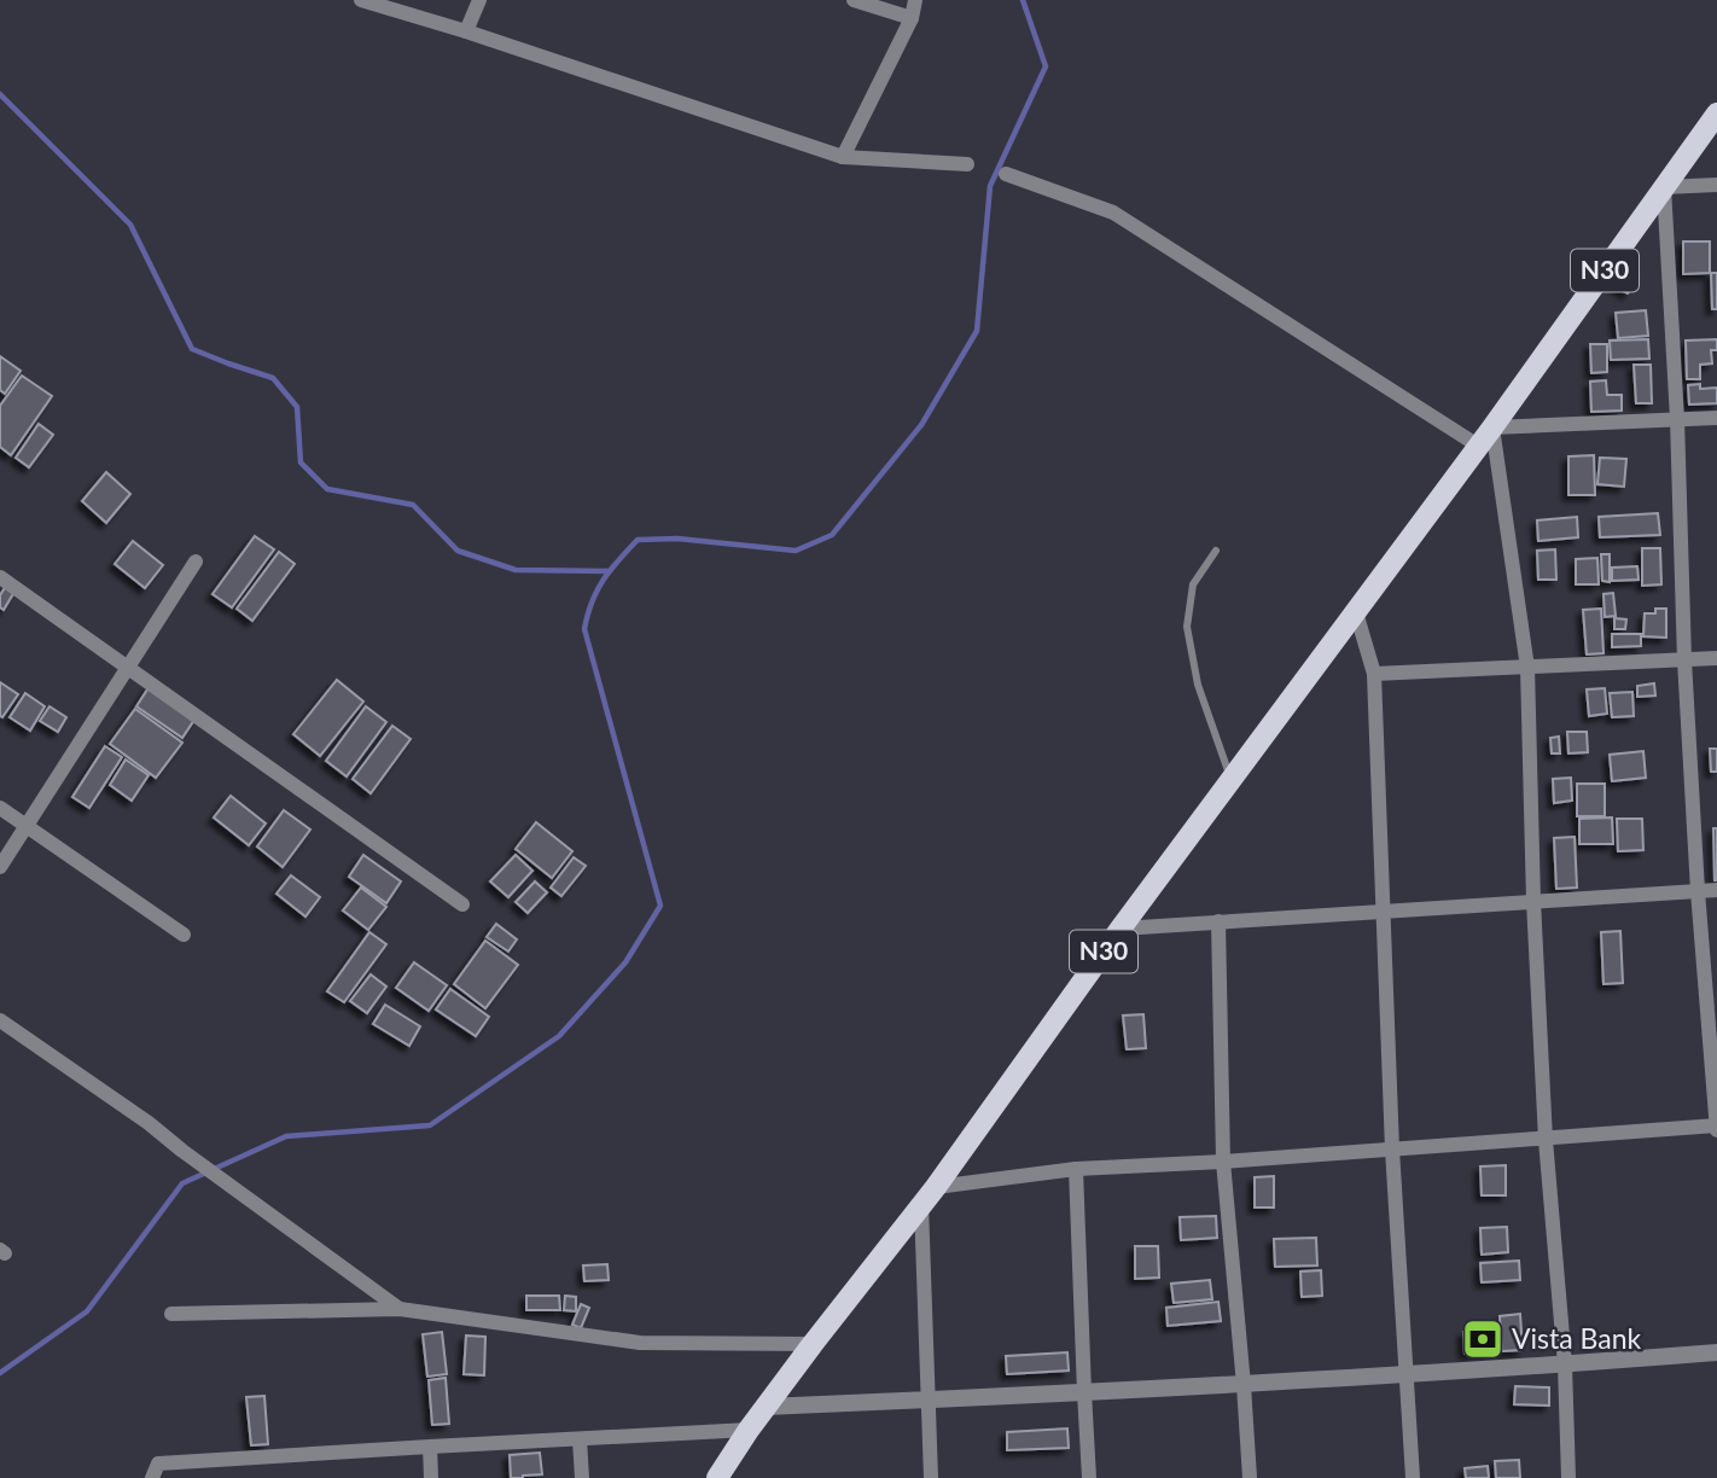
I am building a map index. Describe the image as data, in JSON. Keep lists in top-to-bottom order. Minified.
{"streets":{"main road":["N30"]},"places":{"bank":["Vista Bank"]}}
